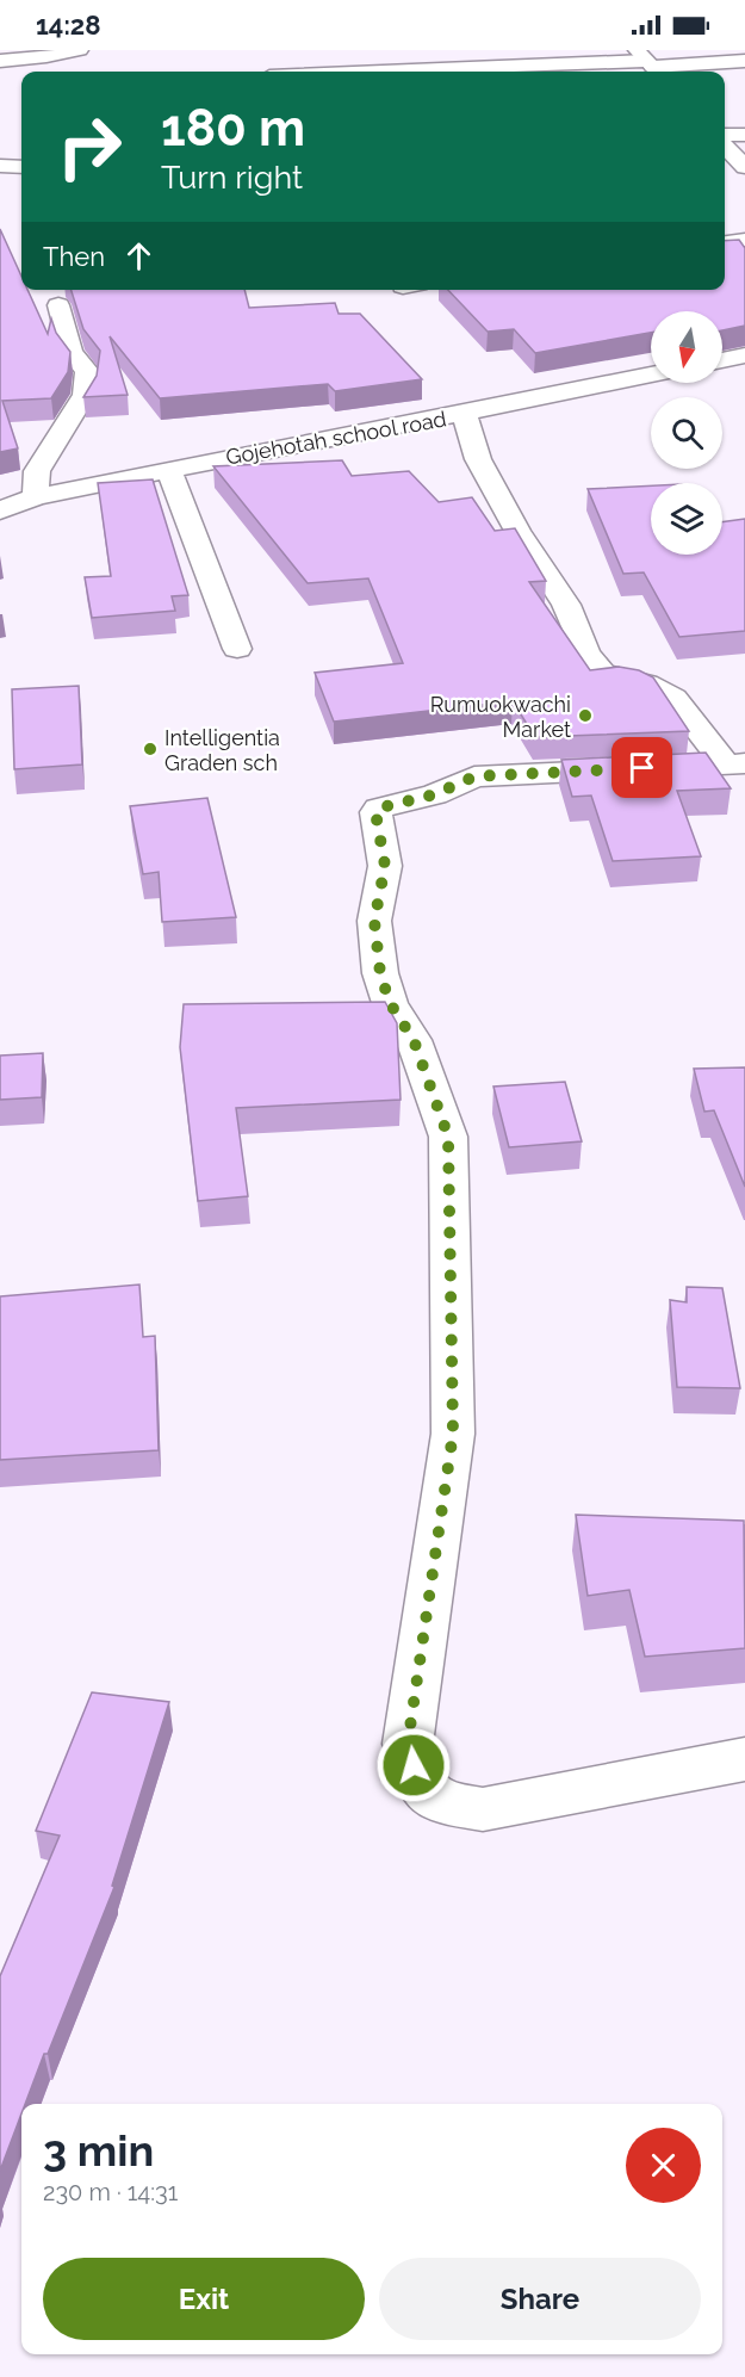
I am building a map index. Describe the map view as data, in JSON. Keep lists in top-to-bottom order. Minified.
{"streets":{"street":["Gojehotah school road"]},"places":["Rumuokwachi Market","Intelligentia Graden sch"],"north":"bottom","page":{"status":"14:28","turn":["180 m","Turn right"],"then":"Then","heading":["3 min","230 m · 14:31"],"buttons":["Exit","Share"]}}
